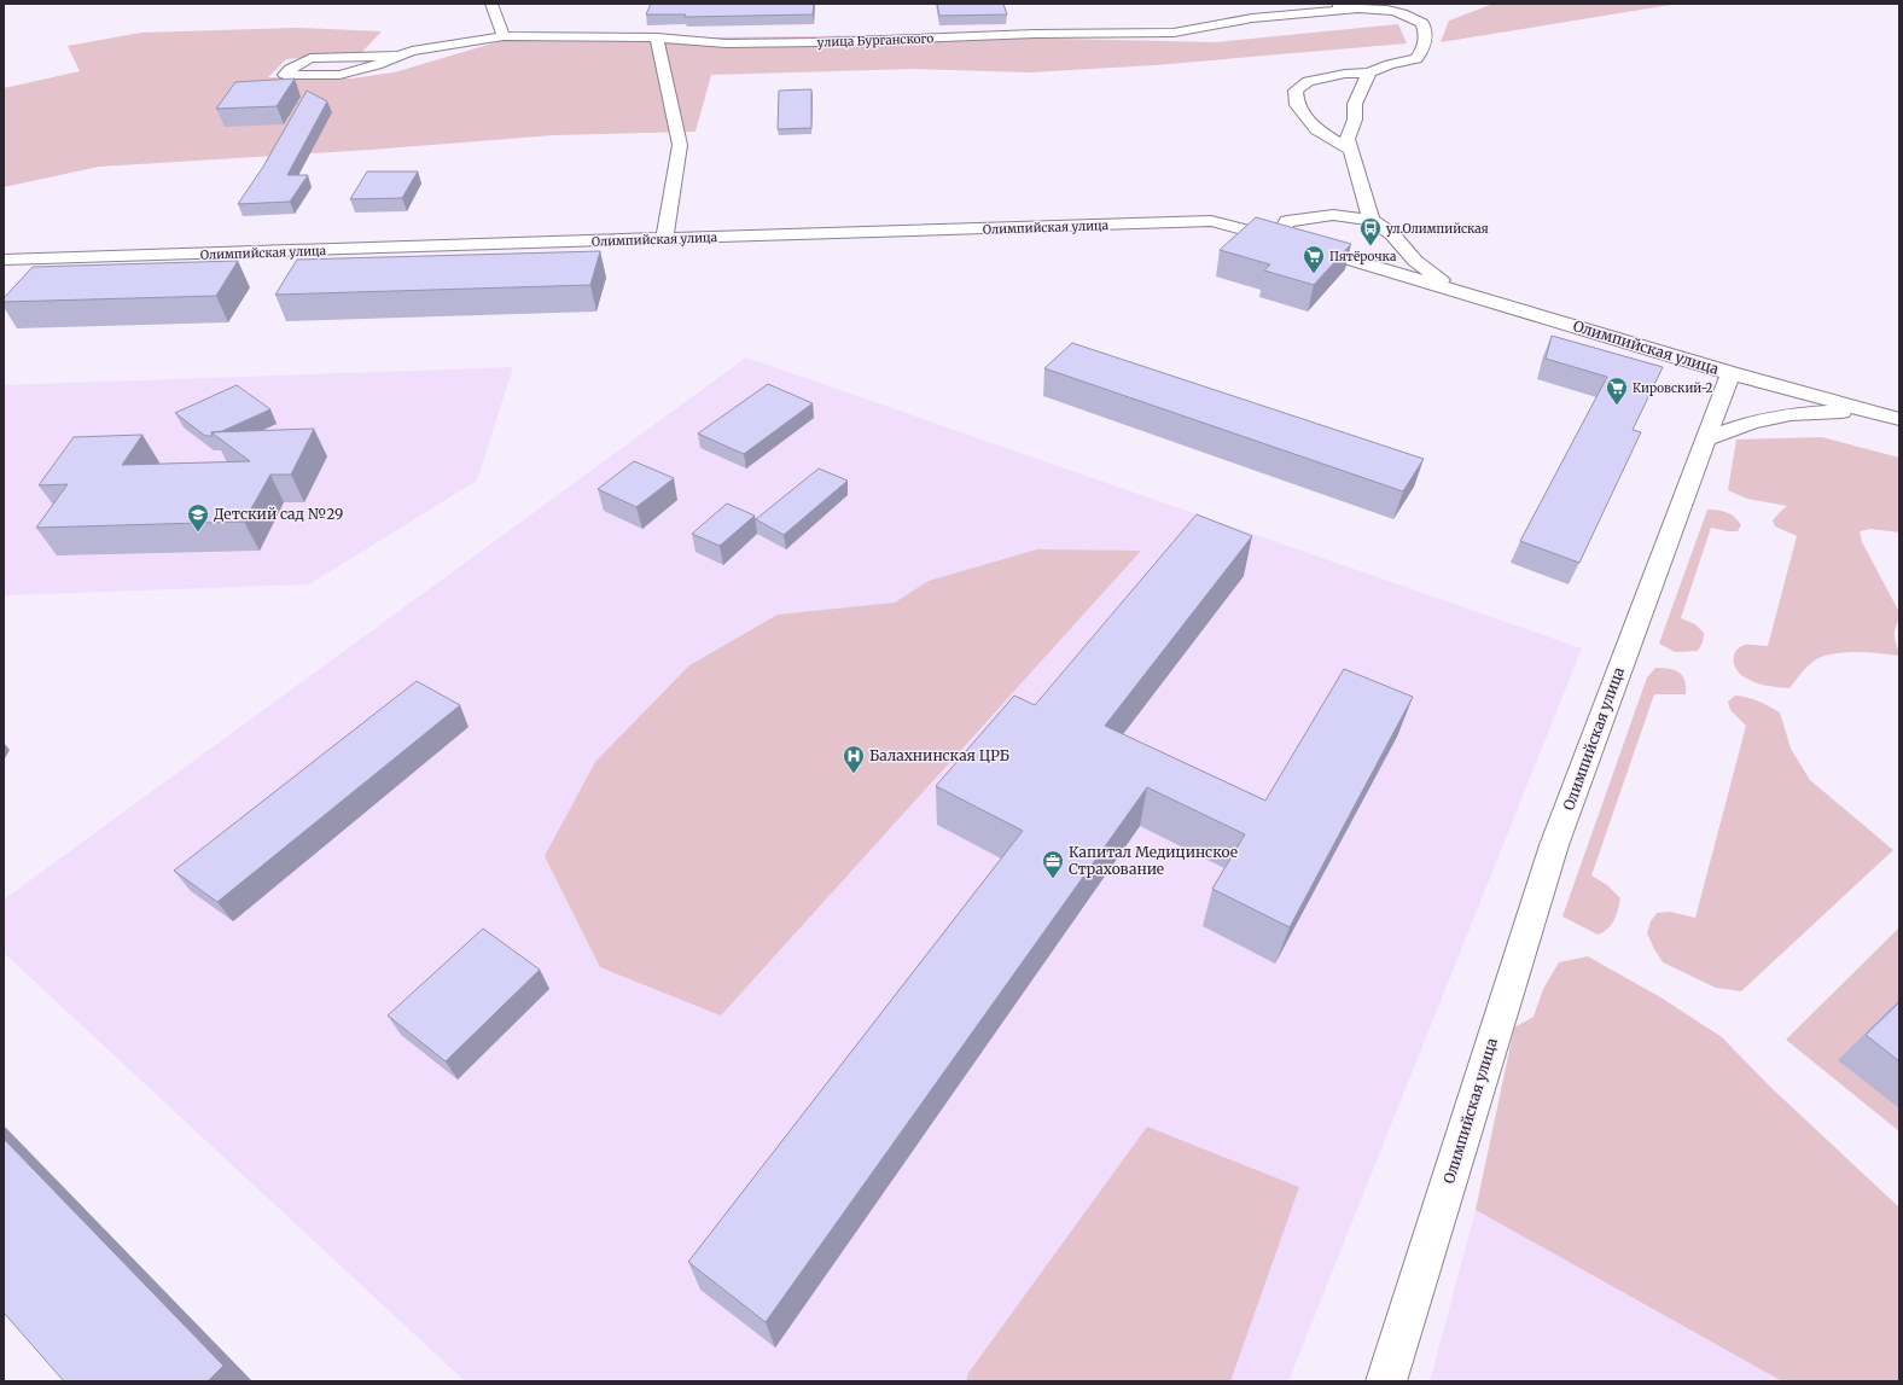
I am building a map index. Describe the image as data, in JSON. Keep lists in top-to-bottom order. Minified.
{"streets":{"street":["улица Бурганского","Олимпийская улица"]},"places":{"bus stop":["ул.Олимпийская"],"supermarket":["Пятёрочка","Кировский-2"],"school or university":["Детский сад №29"],"hospital":["Балахнинская ЦРБ"],"office":["Капитал Медицинское Страхование"]}}
